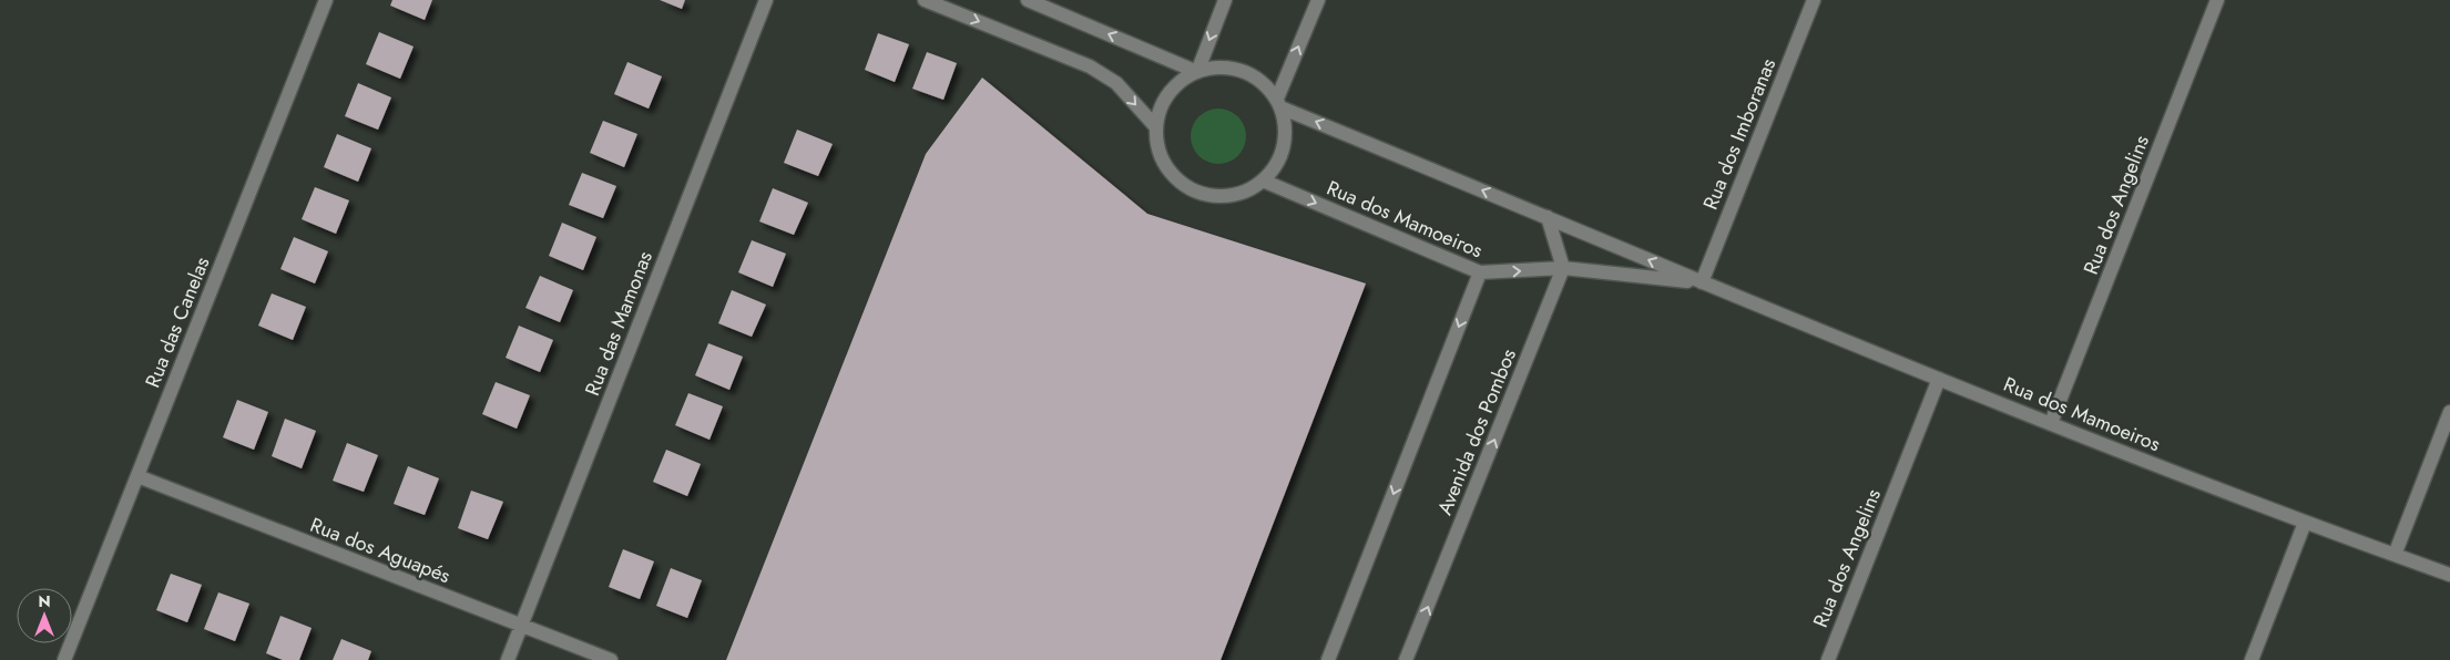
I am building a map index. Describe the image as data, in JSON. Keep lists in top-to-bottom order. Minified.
{"streets":{"street":["Rua dos Imboranas","Rua dos Angelins","Rua dos Mamoeiros","Rua das Canelas","Rua das Mamonas","Avenida dos Pombos","Rua dos Aguapés"]},"crossings":[["Rua dos Imboranas","Rua dos Mamoeiros"],["Rua dos Angelins","Rua dos Mamoeiros"],["Rua dos Mamoeiros","Avenida dos Pombos"],["Rua das Canelas","Rua dos Aguapés"],["Rua das Mamonas","Rua dos Aguapés"]],"north":"top"}
